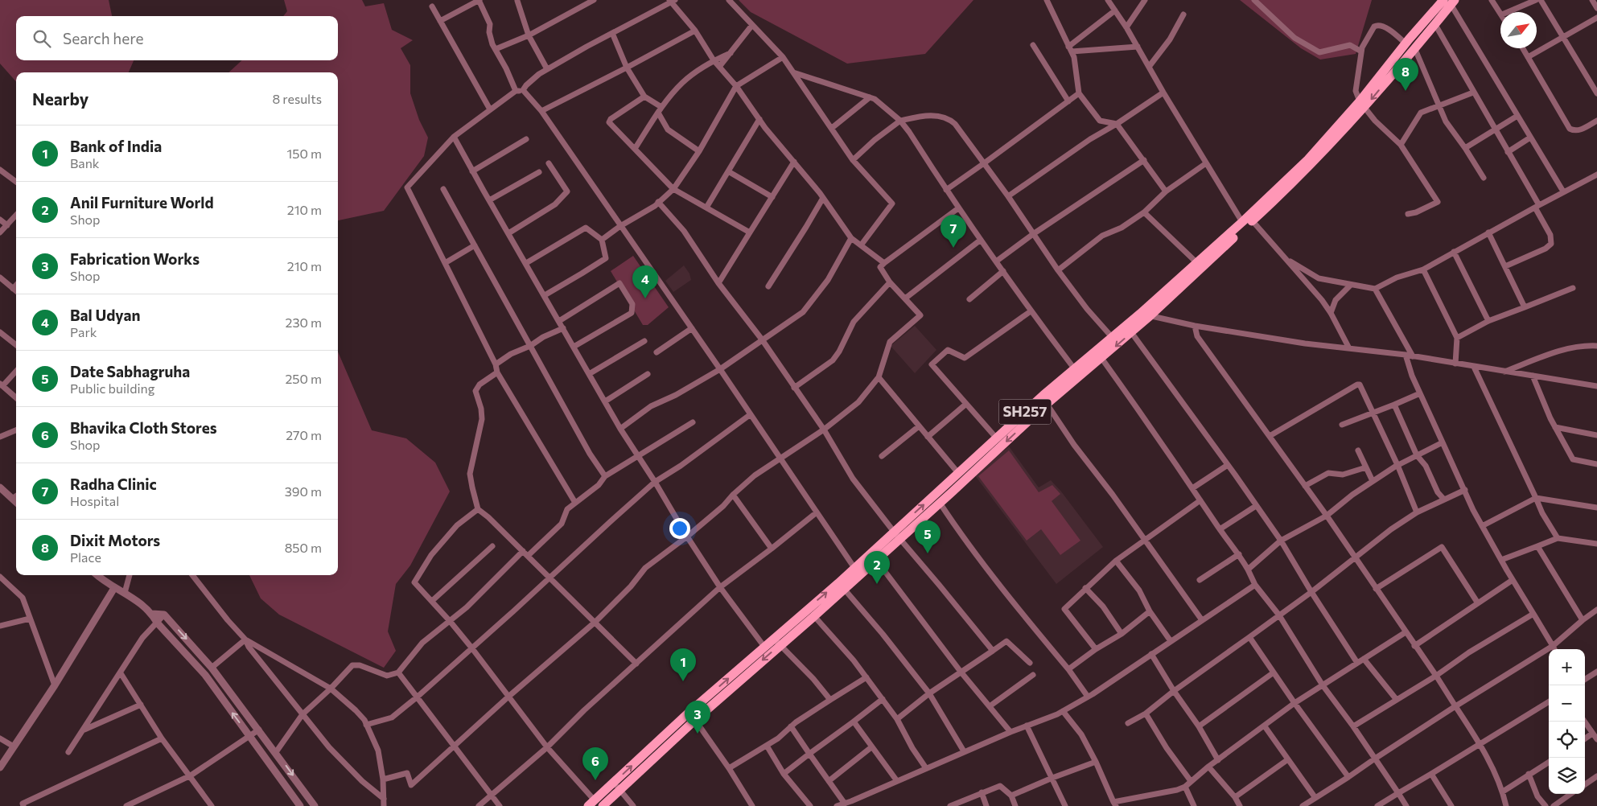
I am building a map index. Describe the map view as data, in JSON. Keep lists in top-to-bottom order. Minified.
{"streets":{"main road":["SH257"]},"north":"top right","page":{"search":"Search here","pins":["8","7","4","5","2","1","3","6"],"heading":["Nearby","8 results"],"list":[{"mark":"1","name":"Bank of India","note":"Bank","value":"150 m"},{"mark":"2","name":"Anil Furniture World","note":"Shop","value":"210 m"},{"mark":"3","name":"Fabrication Works","note":"Shop","value":"210 m"},{"mark":"4","name":"Bal Udyan","note":"Park","value":"230 m"},{"mark":"5","name":"Date Sabhagruha","note":"Public building","value":"250 m"},{"mark":"6","name":"Bhavika Cloth Stores","note":"Shop","value":"270 m"},{"mark":"7","name":"Radha Clinic","note":"Hospital","value":"390 m"},{"mark":"8","name":"Dixit Motors","note":"Place","value":"850 m"}],"map_buttons":["+","−"]}}
